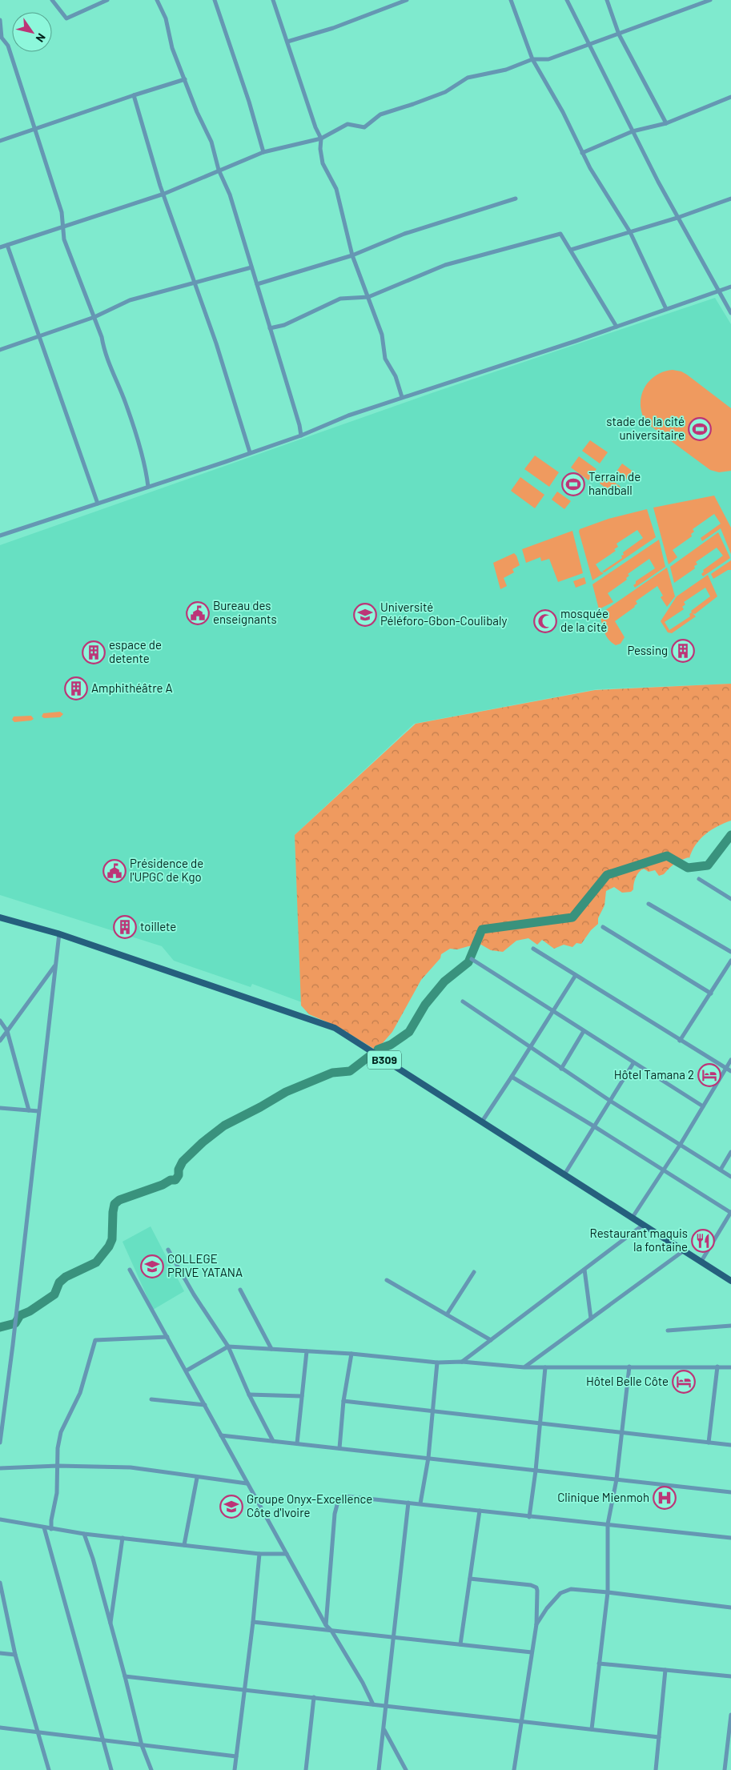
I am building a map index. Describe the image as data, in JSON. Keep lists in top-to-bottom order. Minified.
{"streets":{"main road":["B309"]},"places":{"sports":["stade de la cité universitaire","Terrain de handball"],"public building":["Bureau des enseignants","Présidence de l'UPGC de Kgo"],"school or university":["Université Péléforo-Gbon-Coulibaly","COLLEGE PRIVE YATANA","Groupe Onyx-Excellence Côte d'Ivoire"],"mosque":["mosquée de la cité"],"building":["Pessing","espace de detente","Amphithéâtre A","toillete"],"hotel":["Hôtel Tamana 2","Hôtel Belle Côte"],"restaurant":["Restaurant maquis la fontaine"],"hospital":["Clinique Mienmoh"]},"north":"bottom right"}
